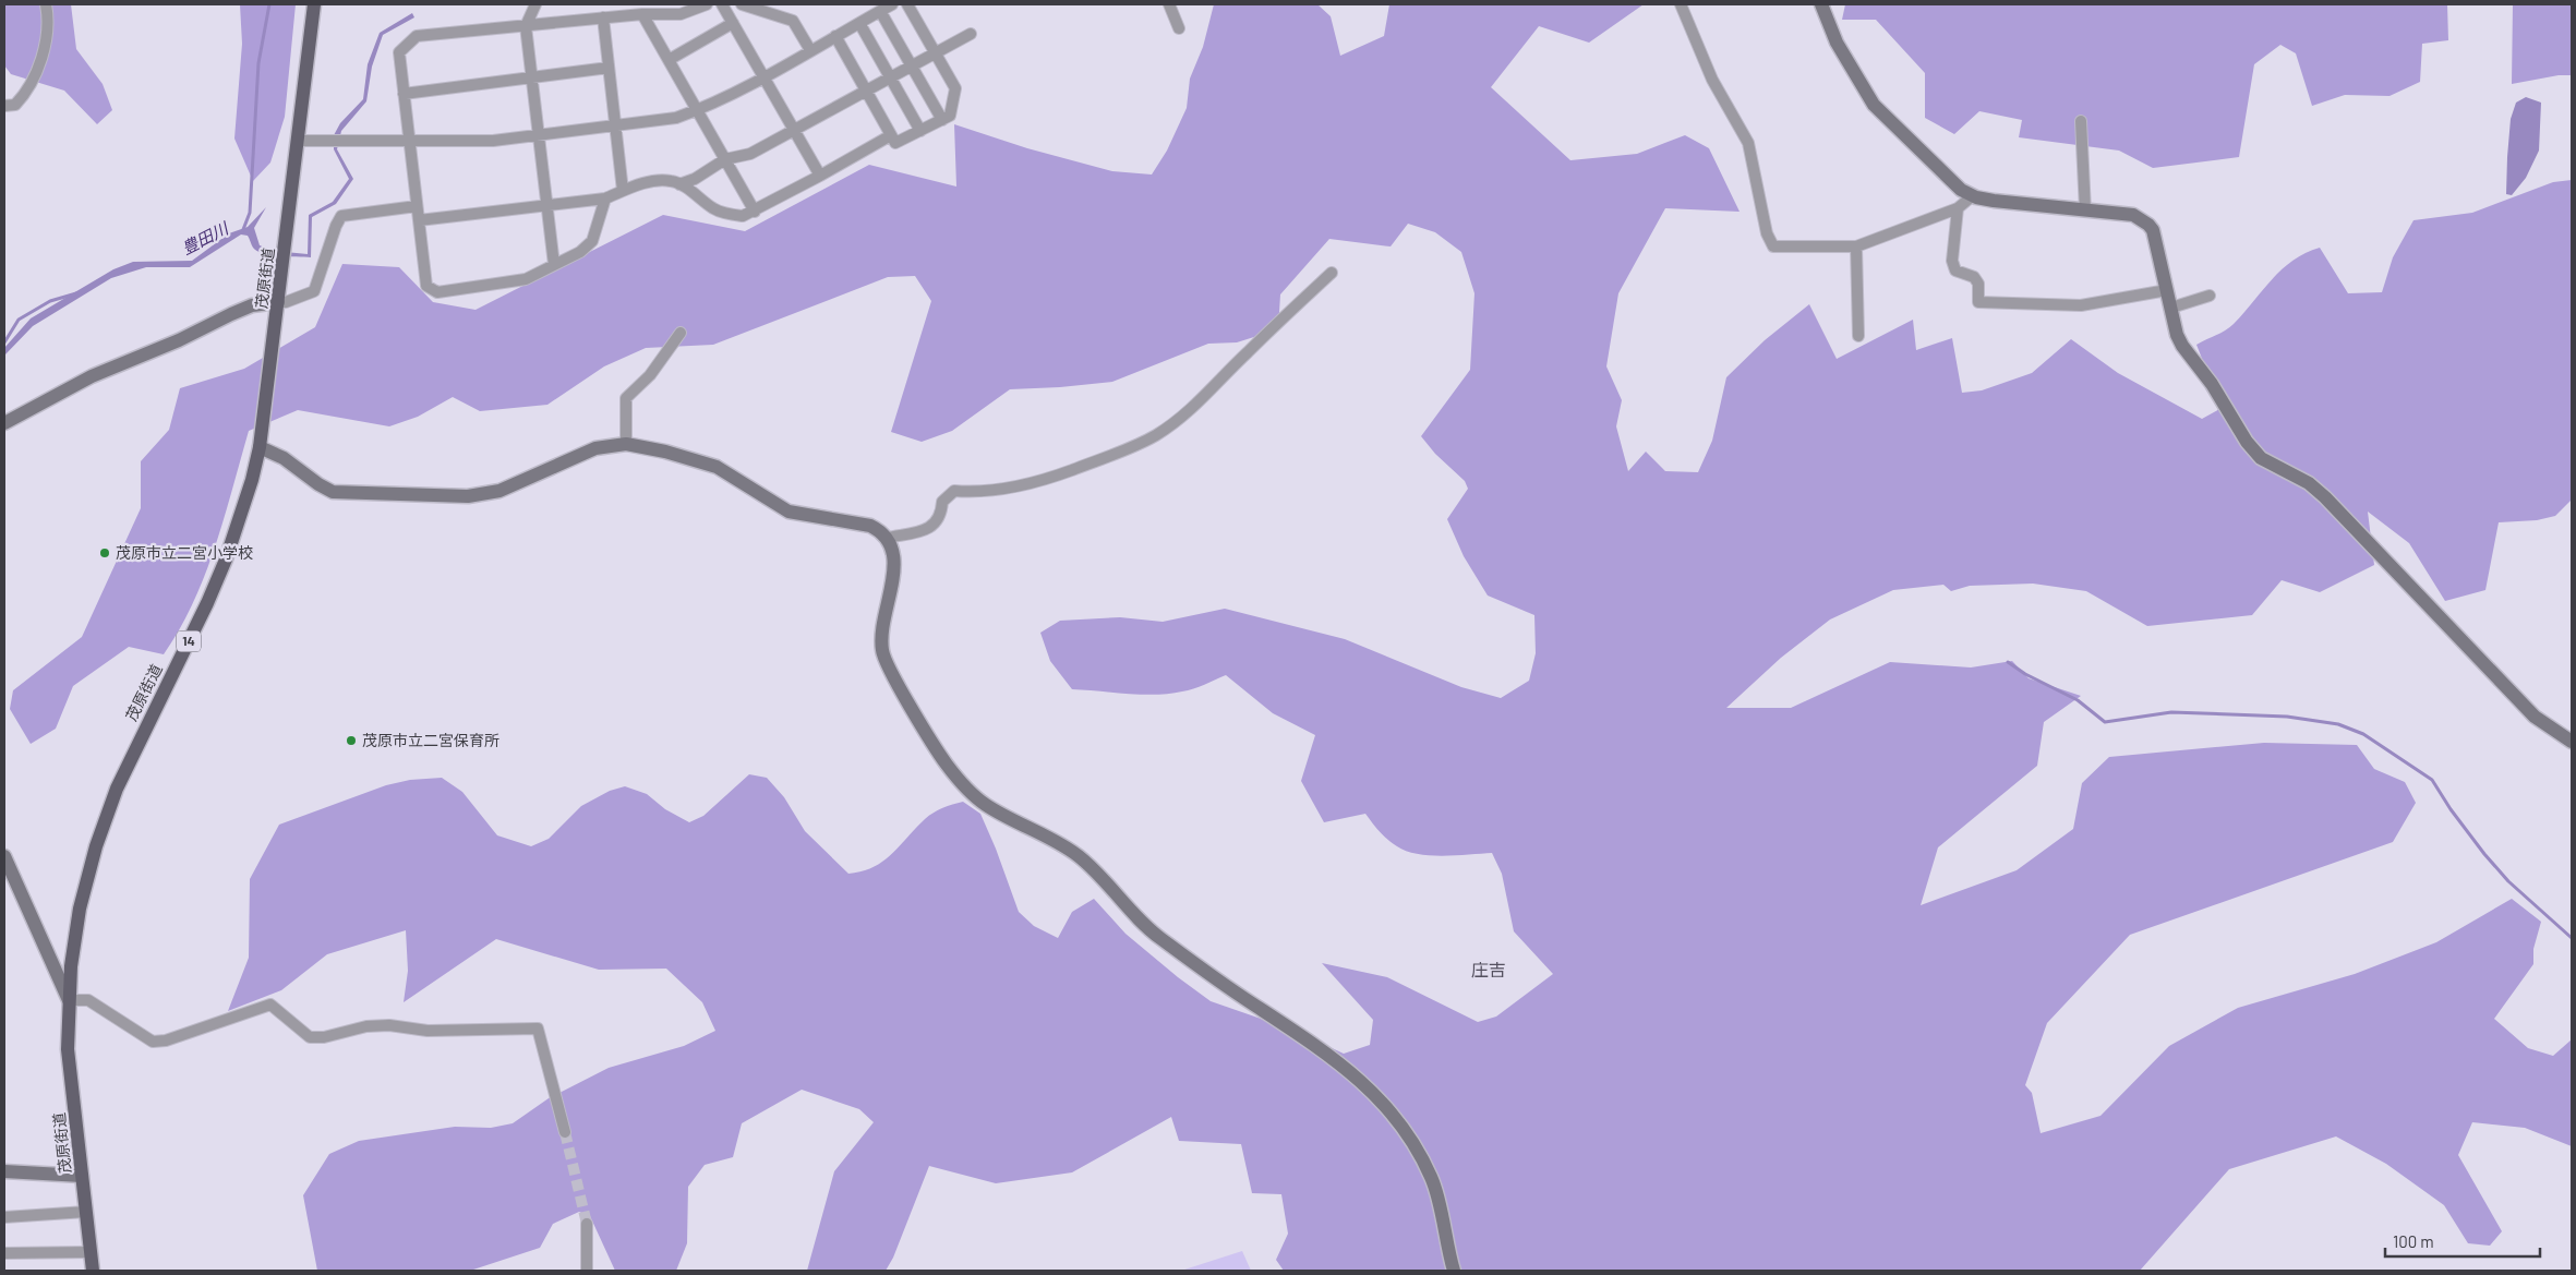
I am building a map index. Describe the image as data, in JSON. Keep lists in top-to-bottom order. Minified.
{"streets":{"main road":["茂原街道","14"]},"districts":["庄吉"],"water":["豊田川"],"places":["茂原市立二宮小学校","茂原市立二宮保育所"],"scale_bar":"100 m"}
